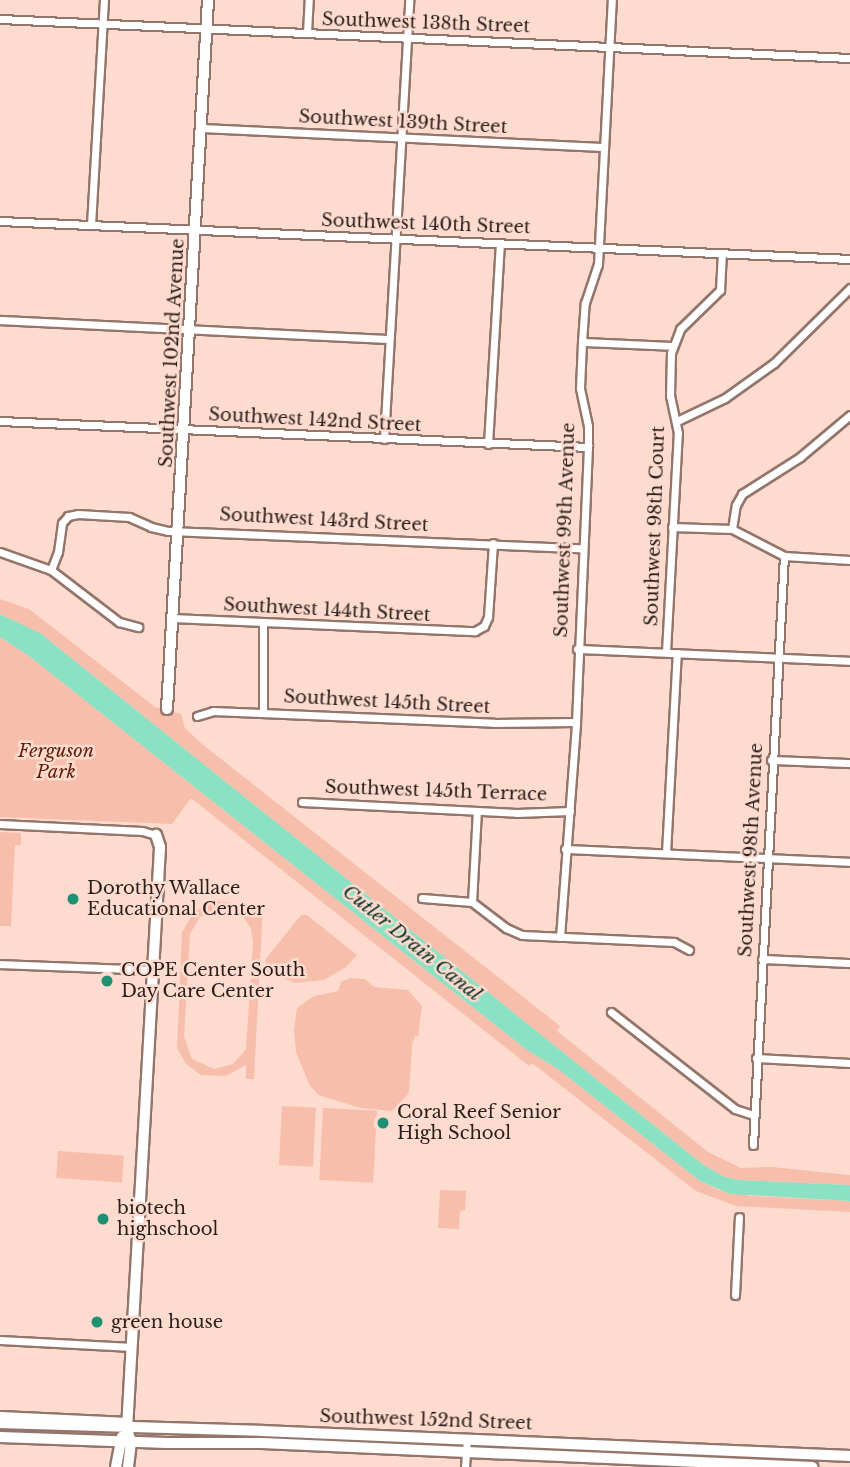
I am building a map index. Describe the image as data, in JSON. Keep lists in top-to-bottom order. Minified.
{"streets":{"main road":["Southwest 152nd Street"],"street":["Southwest 138th Street","Southwest 139th Street","Southwest 140th Street","Southwest 102nd Avenue","Southwest 142nd Street","Southwest 143rd Street","Southwest 98th Court","Southwest 99th Avenue","Southwest 144th Street","Southwest 145th Street","Southwest 145th Terrace","Southwest 98th Avenue"]},"crossings":[["Southwest 138th Street","Southwest 102nd Avenue"],["Southwest 138th Street","Southwest 99th Avenue"],["Southwest 139th Street","Southwest 102nd Avenue"],["Southwest 139th Street","Southwest 99th Avenue"],["Southwest 140th Street","Southwest 102nd Avenue"],["Southwest 140th Street","Southwest 98th Court"],["Southwest 140th Street","Southwest 99th Avenue"],["Southwest 102nd Avenue","Southwest 142nd Street"],["Southwest 102nd Avenue","Southwest 143rd Street"],["Southwest 102nd Avenue","Southwest 144th Street"],["Southwest 142nd Street","Southwest 99th Avenue"],["Southwest 143rd Street","Southwest 99th Avenue"],["Southwest 143rd Street","Southwest 144th Street"],["Southwest 99th Avenue","Southwest 145th Street"],["Southwest 99th Avenue","Southwest 145th Terrace"]],"water":["Cutler Drain Canal"],"parks":["Ferguson Park"],"places":["Dorothy Wallace Educational Center","COPE Center South Day Care Center","Coral Reef Senior High School","biotech highschool","green house"]}
